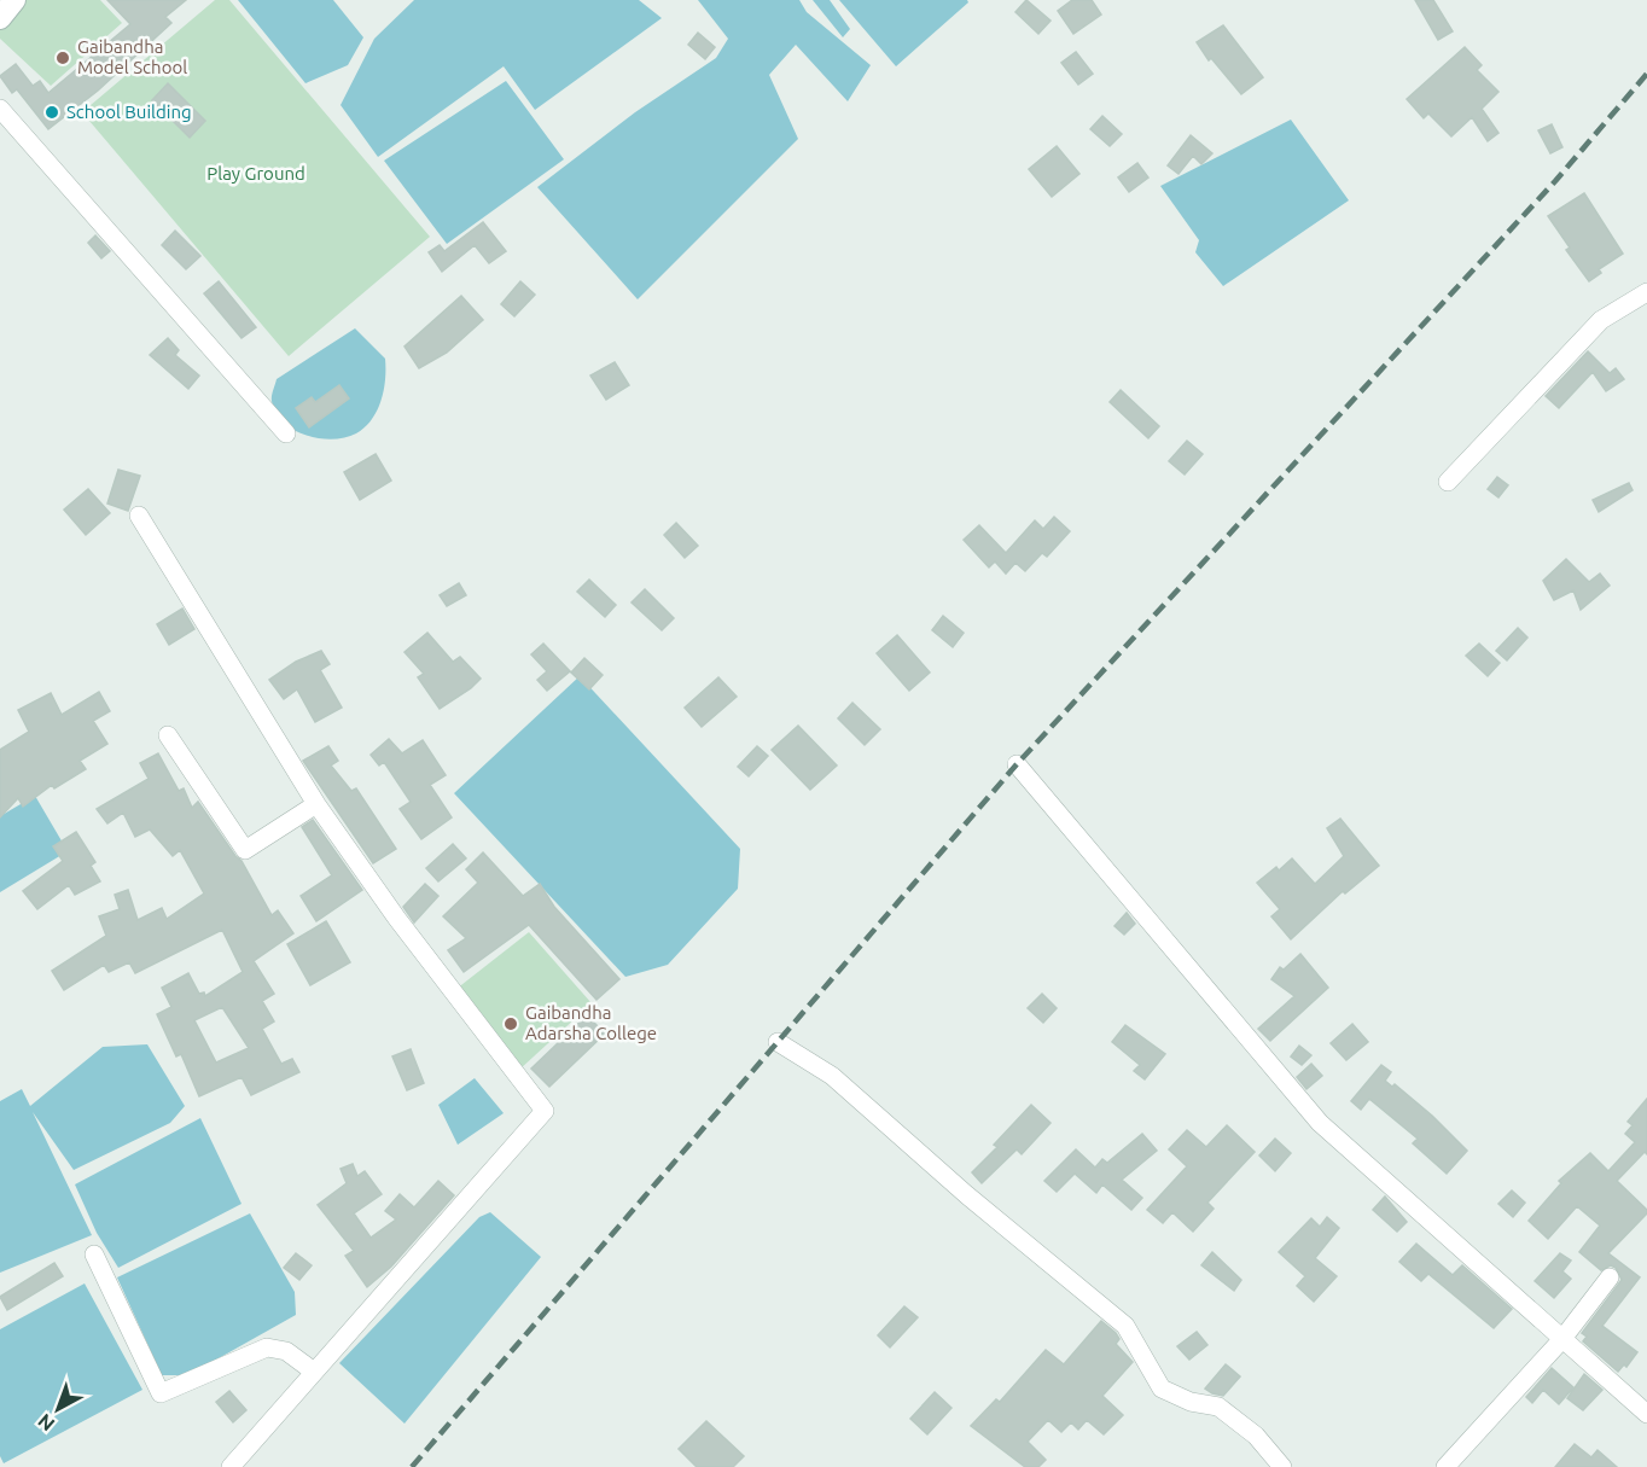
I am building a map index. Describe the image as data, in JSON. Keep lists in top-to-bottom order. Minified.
{"parks":["Play Ground"],"places":["Gaibandha Model School","School Building","Gaibandha Adarsha College"],"north":"bottom left"}
